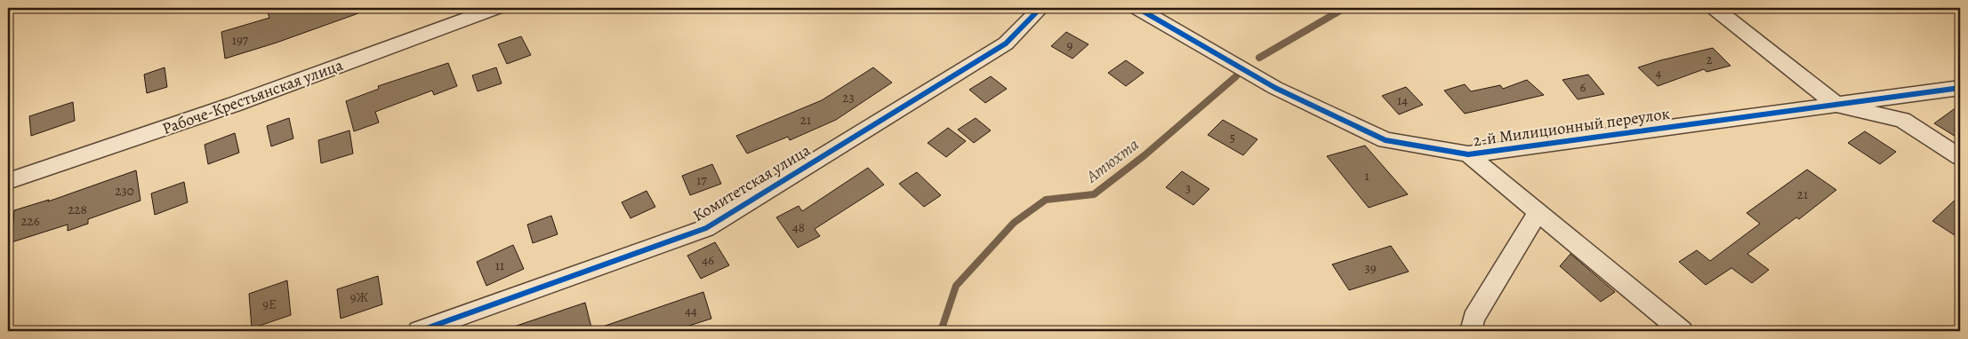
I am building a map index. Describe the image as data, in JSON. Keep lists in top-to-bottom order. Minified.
{"streets":{"street":["Рабоче-Крестьянская улица","2-й Милиционный переулок","Комитетская улица"]},"water":["Атюхта"],"house_numbers":["197","9","2","4","6","23","14","21","5","1","17","3","230","21","228","226","48","46","11","39","9Ж","9Е","44"]}
